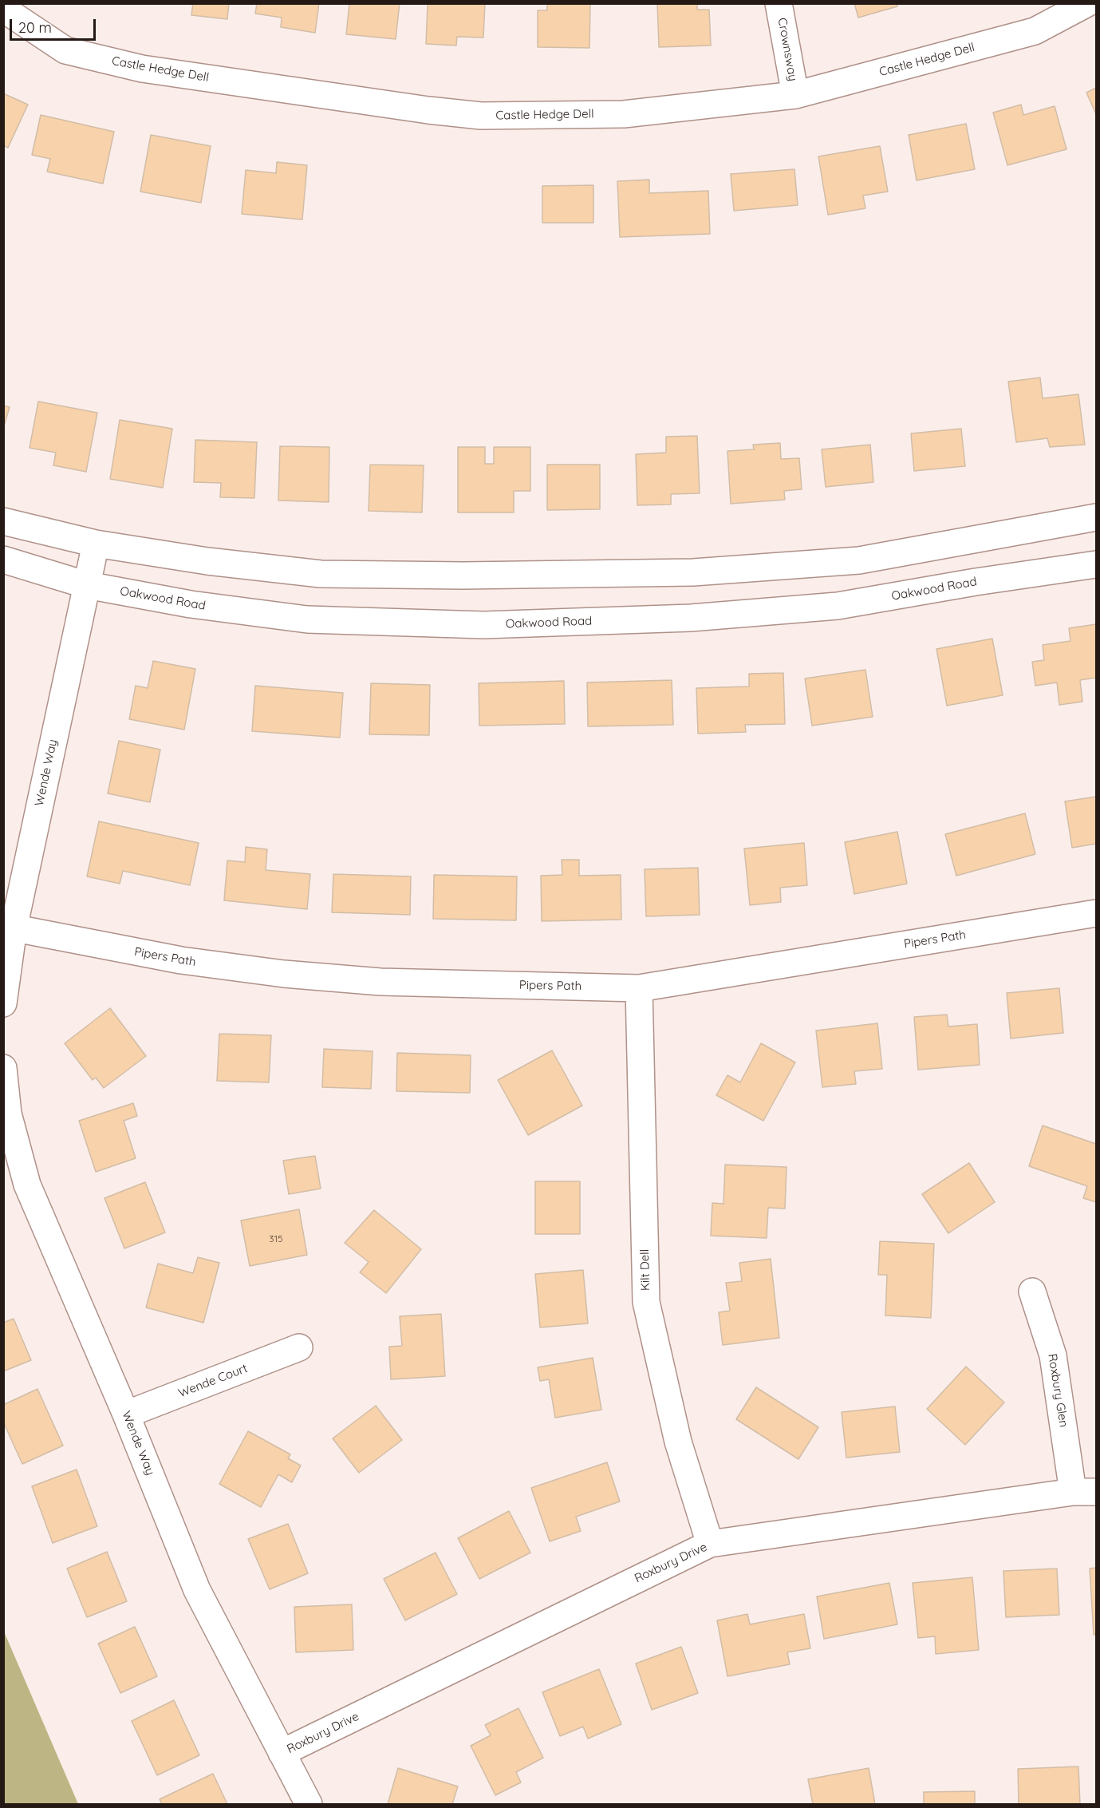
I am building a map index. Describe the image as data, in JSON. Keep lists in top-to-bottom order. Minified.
{"streets":{"street":["Crownsway","Castle Hedge Dell","Oakwood Road","Wende Way","Pipers Path","Kilt Dell","Wende Court","Roxbury Glen","Roxbury Drive"]},"crossings":[["Crownsway","Castle Hedge Dell"],["Oakwood Road","Wende Way"],["Wende Way","Pipers Path"],["Wende Way","Wende Court"],["Wende Way","Roxbury Drive"],["Pipers Path","Kilt Dell"],["Kilt Dell","Roxbury Drive"],["Roxbury Glen","Roxbury Drive"]],"house_numbers":["315"],"scale_bar":"20 m"}
